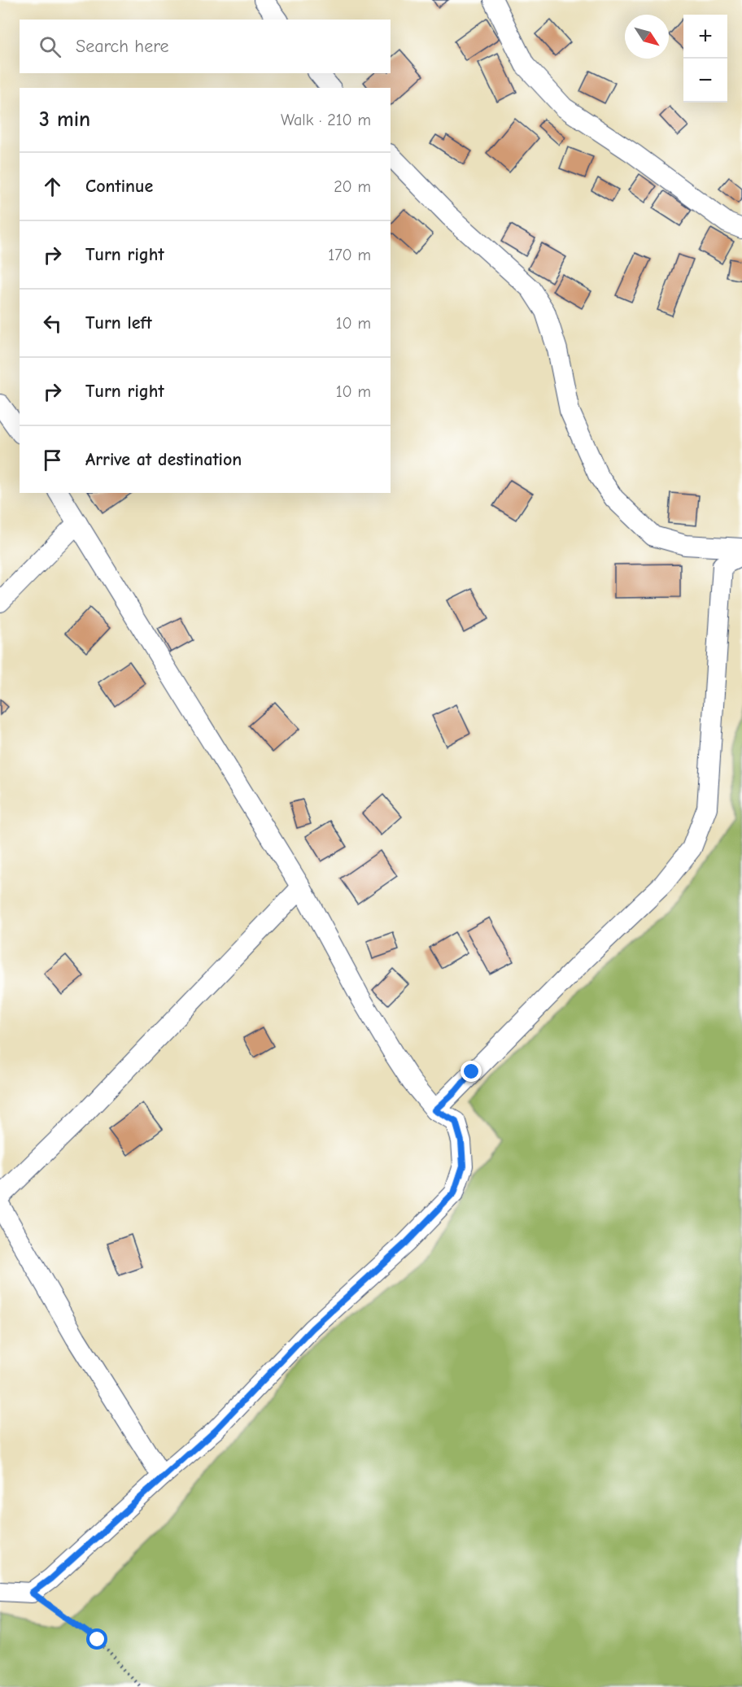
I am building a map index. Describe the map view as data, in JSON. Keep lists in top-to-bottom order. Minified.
{"north":"bottom right","page":{"map_buttons":["+","−"],"search":"Search here","heading":["3 min","Walk · 210 m"],"list":[["Continue","20 m"],["Turn right","170 m"],["Turn left","10 m"],["Turn right","10 m"],"Arrive at destination"]}}
